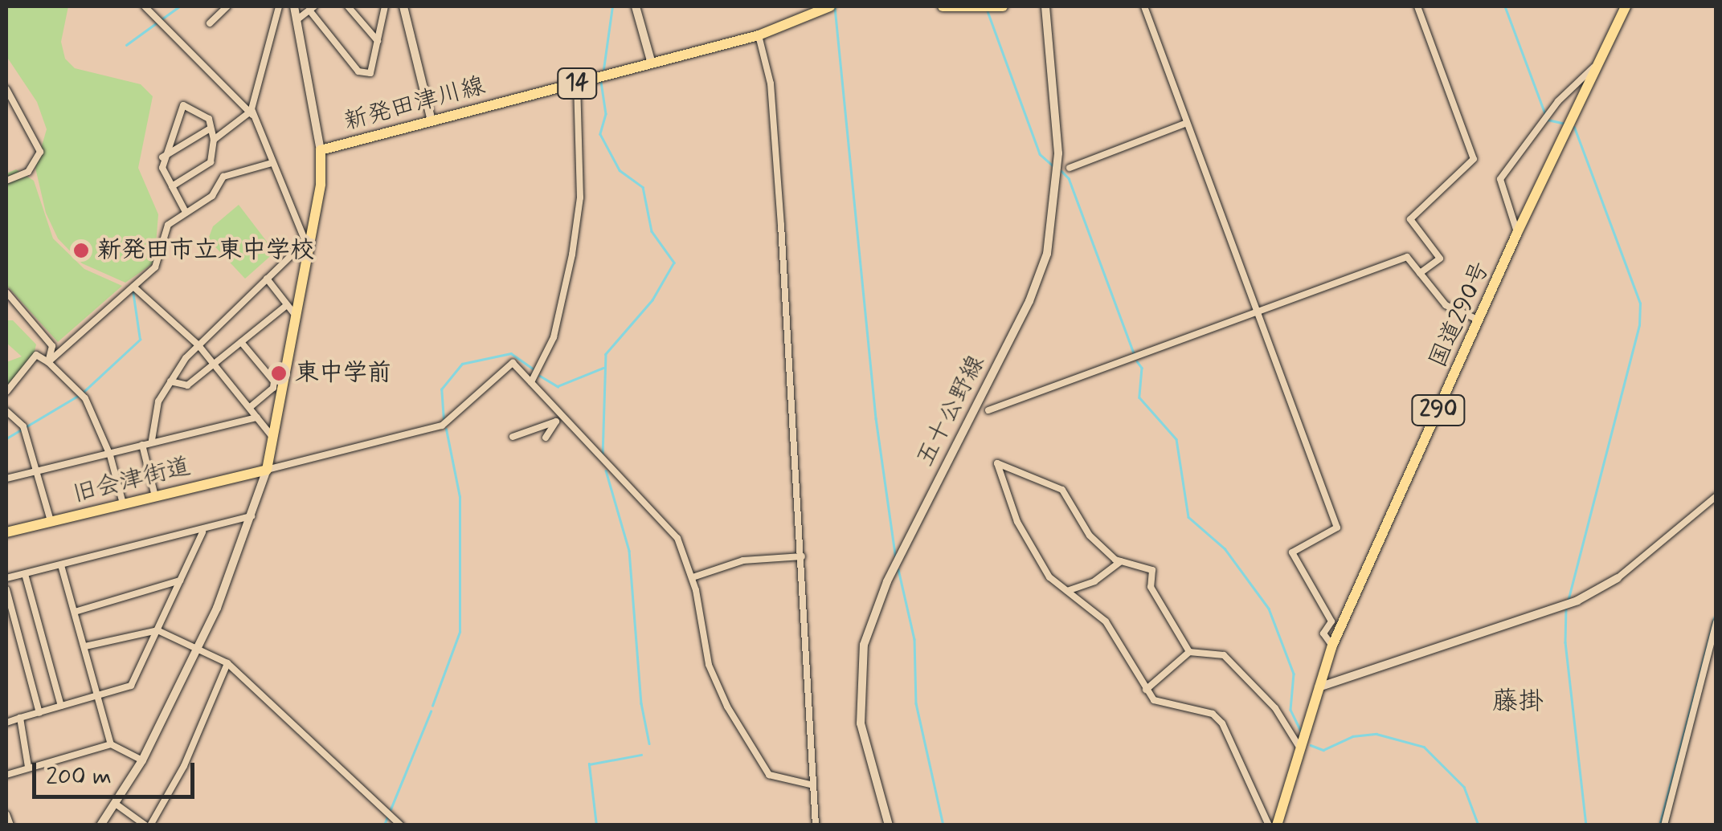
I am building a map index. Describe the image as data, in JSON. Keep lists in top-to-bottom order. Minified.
{"streets":{"main road":["14","新発田津川線","国道290号","290","旧会津街道"],"street":["五十公野線"]},"crossings":[["新発田津川線","旧会津街道"]],"districts":["藤掛"],"places":["新発田市立東中学校","東中学前"],"scale_bar":"200 m"}
